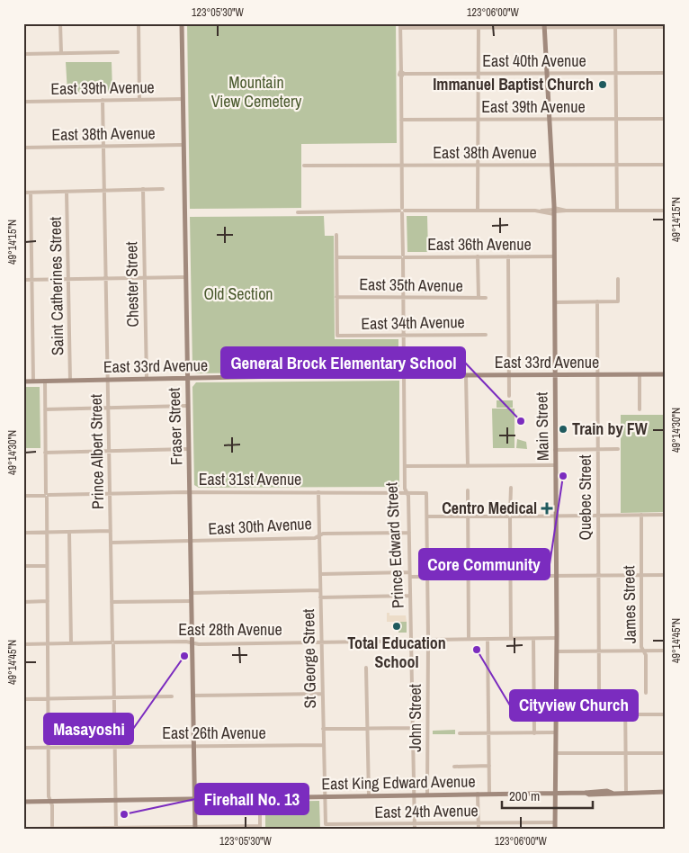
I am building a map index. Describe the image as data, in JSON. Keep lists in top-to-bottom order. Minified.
{"streets":{"street":["East 40th Avenue","East 39th Avenue","East 38th Avenue","East 36th Avenue","Chester Street","East 35th Avenue","Saint Catherines Street","East 34th Avenue","East 33rd Avenue","Fraser Street","Main Street","Prince Albert Street","East 31st Avenue","Quebec Street","East 30th Avenue","Prince Edward Street","James Street","East 28th Avenue","St George Street","John Street","East 26th Avenue","East King Edward Avenue","East 24th Avenue"]},"crossings":[["East 40th Avenue","Main Street"],["East 40th Avenue","Prince Edward Street"],["East 39th Avenue","Fraser Street"],["East 39th Avenue","Main Street"],["East 39th Avenue","Prince Albert Street"],["East 39th Avenue","Prince Edward Street"],["East 38th Avenue","Fraser Street"],["East 38th Avenue","Main Street"],["East 38th Avenue","Prince Albert Street"],["East 38th Avenue","Prince Edward Street"],["East 36th Avenue","Main Street"],["East 36th Avenue","Prince Edward Street"],["Chester Street","East 33rd Avenue"],["East 35th Avenue","East 34th Avenue"],["East 35th Avenue","Prince Edward Street"],["Saint Catherines Street","East 33rd Avenue"],["East 34th Avenue","Prince Edward Street"],["East 33rd Avenue","Fraser Street"],["East 33rd Avenue","Main Street"],["East 33rd Avenue","Prince Albert Street"],["East 33rd Avenue","Quebec Street"],["East 33rd Avenue","Prince Edward Street"],["Fraser Street","East 31st Avenue"],["Fraser Street","East 30th Avenue"],["Fraser Street","East 28th Avenue"],["Fraser Street","East 26th Avenue"],["Fraser Street","East King Edward Avenue"],["Main Street","East 28th Avenue"],["Main Street","East King Edward Avenue"],["Main Street","East 24th Avenue"],["Prince Albert Street","East 31st Avenue"],["Prince Albert Street","East 30th Avenue"],["Prince Albert Street","East 28th Avenue"],["Prince Albert Street","East 26th Avenue"],["Prince Albert Street","East King Edward Avenue"],["East 31st Avenue","Prince Edward Street"],["East 31st Avenue","St George Street"],["East 31st Avenue","John Street"],["East 30th Avenue","Prince Edward Street"],["East 30th Avenue","St George Street"],["Prince Edward Street","East 28th Avenue"],["Prince Edward Street","East King Edward Avenue"],["Prince Edward Street","East 24th Avenue"],["East 28th Avenue","St George Street"],["East 28th Avenue","John Street"],["St George Street","East 26th Avenue"],["St George Street","East King Edward Avenue"],["St George Street","East 24th Avenue"],["John Street","East King Edward Avenue"]],"parks":["Mountain View Cemetery","Old Section"],"places":{"other":["Immanuel Baptist Church","General Brock Elementary School","Train by FW","Core Community","Total Education School","Cityview Church","Masayoshi","Firehall No. 13"],"health":["Centro Medical"]},"scale_bar":"200 m","coordinates":["123°05'30\"W","123°06'00\"W","49°14'15\"N","49°14'30\"N","49°14'45\"N"]}
